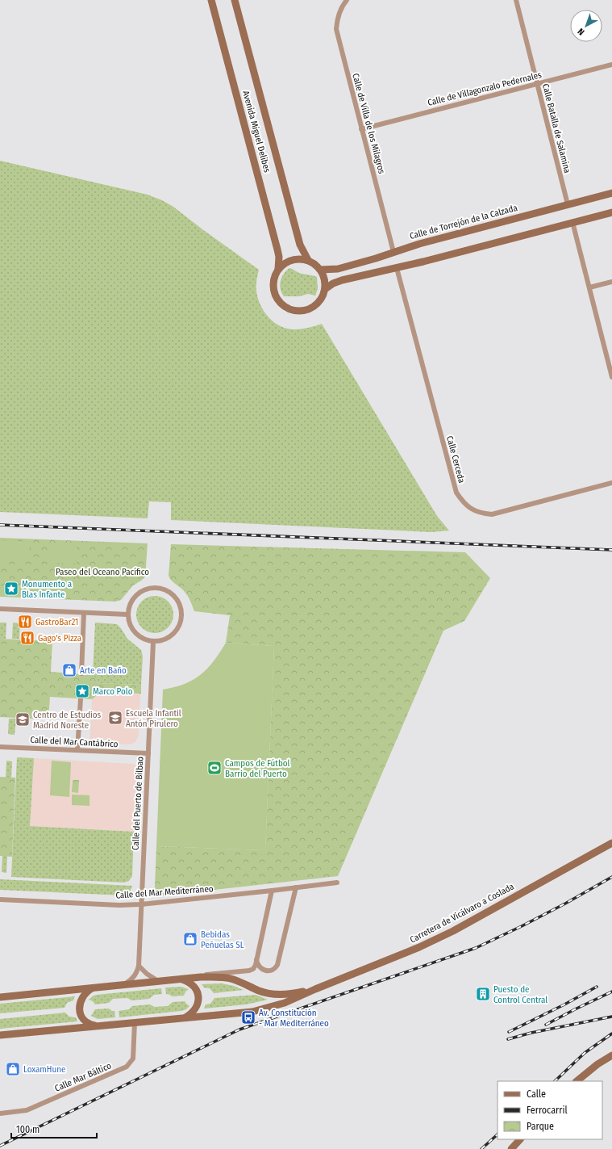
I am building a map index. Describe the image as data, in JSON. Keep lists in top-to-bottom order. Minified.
{"streets":{"main road":["Avenida Miguel Delibes","Calle de Torrejón de la Calzada","Carretera de Vicálvaro a Coslada"],"street":["Calle de Villagonzalo Pedernales","Calle de Villa de los Milagros","Calle Batalla de Salamina","Calle Cerceda","Calle del Mar Cantábrico","Calle del Puerto de Bilbao","Calle del Mar Mediterráneo","Calle Mar Báltico"]},"crossings":[["Calle de Villagonzalo Pedernales","Calle de Villa de los Milagros"],["Calle de Villagonzalo Pedernales","Calle Batalla de Salamina"],["Calle de Villa de los Milagros","Calle de Torrejón de la Calzada"],["Calle Batalla de Salamina","Calle de Torrejón de la Calzada"],["Avenida Miguel Delibes","Calle de Torrejón de la Calzada"],["Calle del Mar Cantábrico","Calle del Puerto de Bilbao"],["Calle del Puerto de Bilbao","Calle del Mar Mediterráneo"]],"parks":["Paseo del Oceano Pacífico"],"places":{"place":["Monumento a Blas Infante","Marco Polo"],"restaurant":["GastroBar21","Gago's Pizza"],"shop":["Arte en Baño","Bebidas Peñuelas SL","LoxamHune"],"school or university":["Escuela Infantil Antón Pirulero","Centro de Estudios Madrid Noreste"],"sports":["Campos de Fútbol Barrio del Puerto"],"building":["Puesto de Control Central"],"bus stop":["Av. Constitución - Mar Mediterráneo"]},"legend":["Calle","Ferrocarril","Parque"],"scale_bar":"100 m","north":"bottom left"}
